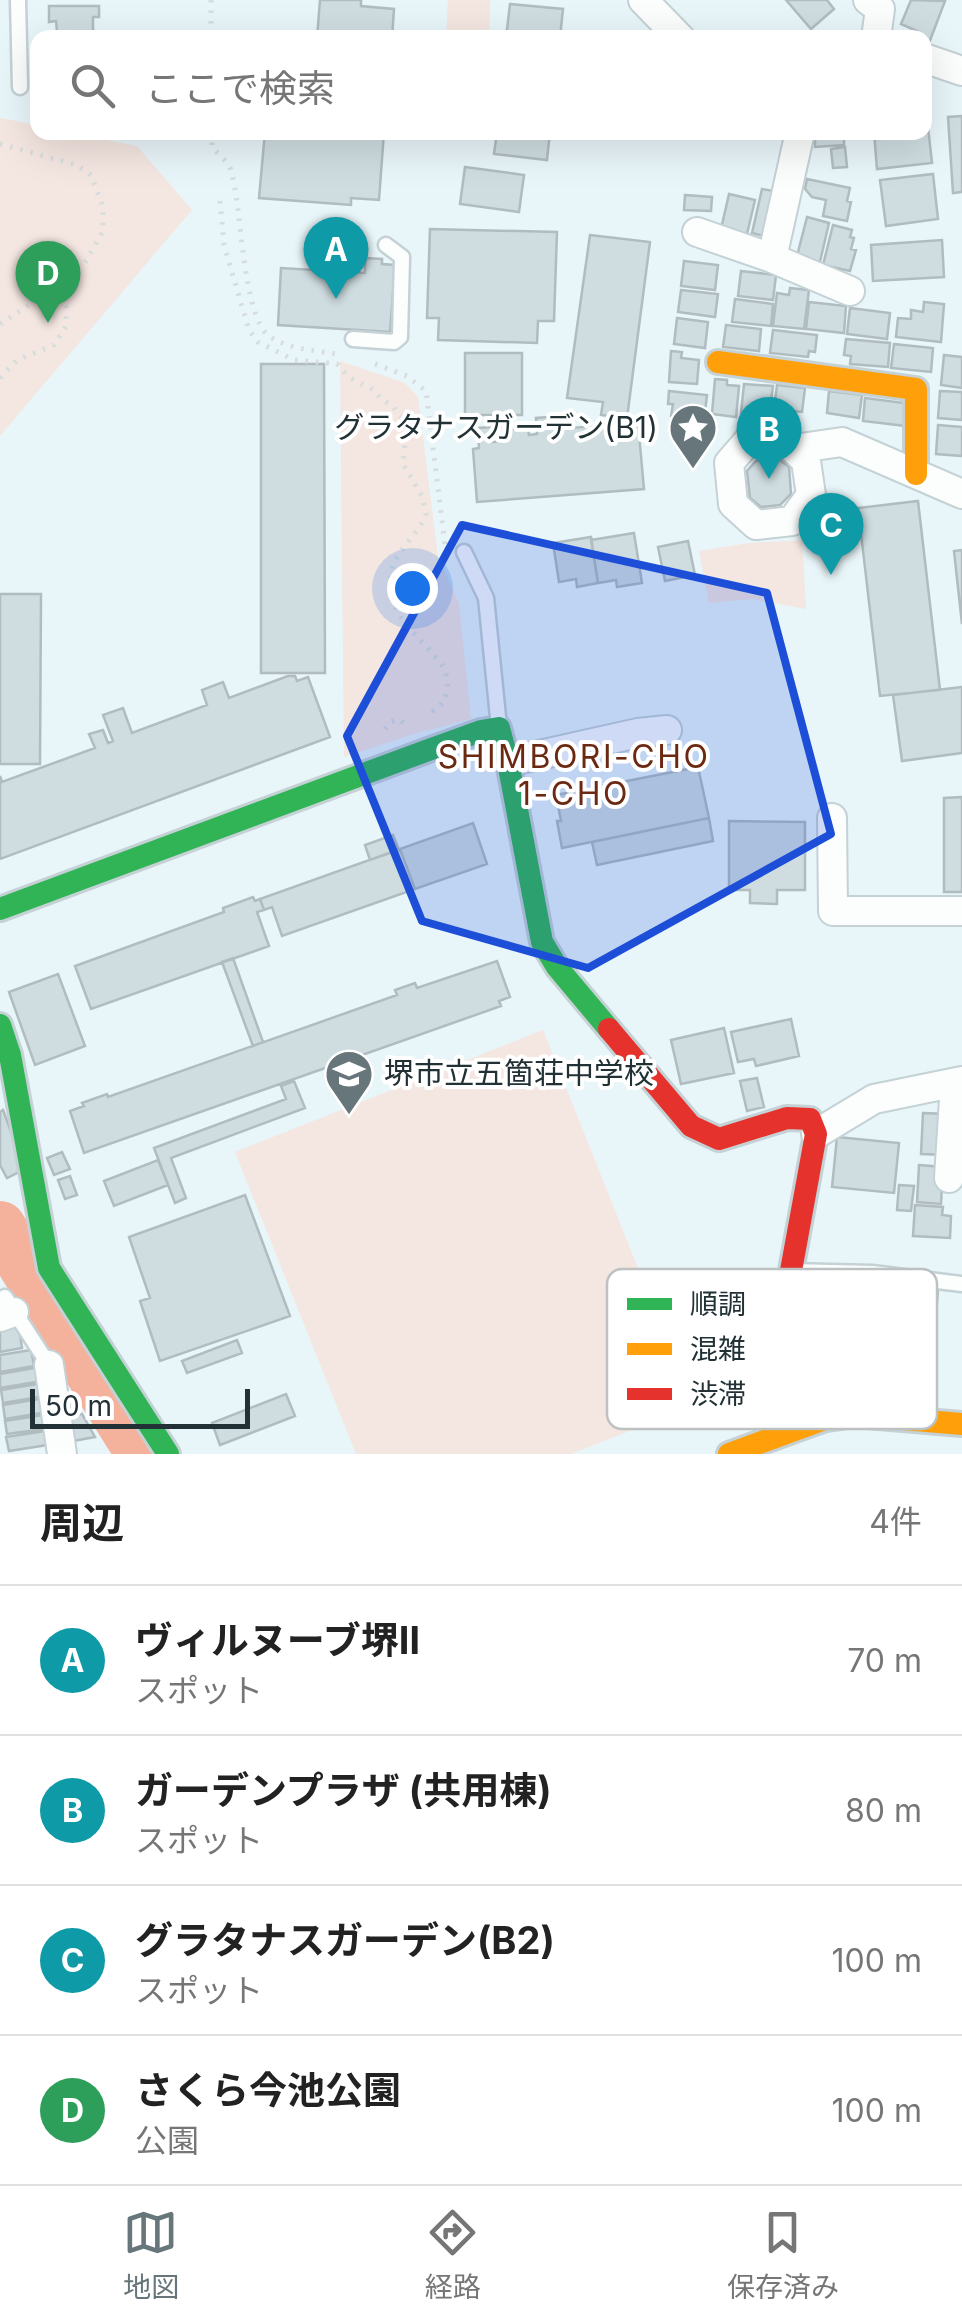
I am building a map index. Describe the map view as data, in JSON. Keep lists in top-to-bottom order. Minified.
{"districts":["SHIMBORI-CHO 1-CHO"],"places":{"place":["グラタナスガーデン(B1)"],"school or university":["堺市立五箇荘中学校"]},"legend":["順調","混雑","渋滞"],"scale_bar":"50 m","page":{"search":"ここで検索","pins":["A","D","B","C"],"scale":"50 m","heading":["周辺","4件"],"list":[{"mark":"A","name":"ヴィルヌーブ堺Ⅱ","note":"スポット","value":"70 m"},{"mark":"B","name":"ガーデンプラザ (共用棟)","note":"スポット","value":"80 m"},{"mark":"C","name":"グラタナスガーデン(B2)","note":"スポット","value":"100 m"},{"mark":"D","name":"さくら今池公園","note":"公園","value":"100 m"}],"nav":["地図","経路","保存済み"]}}
